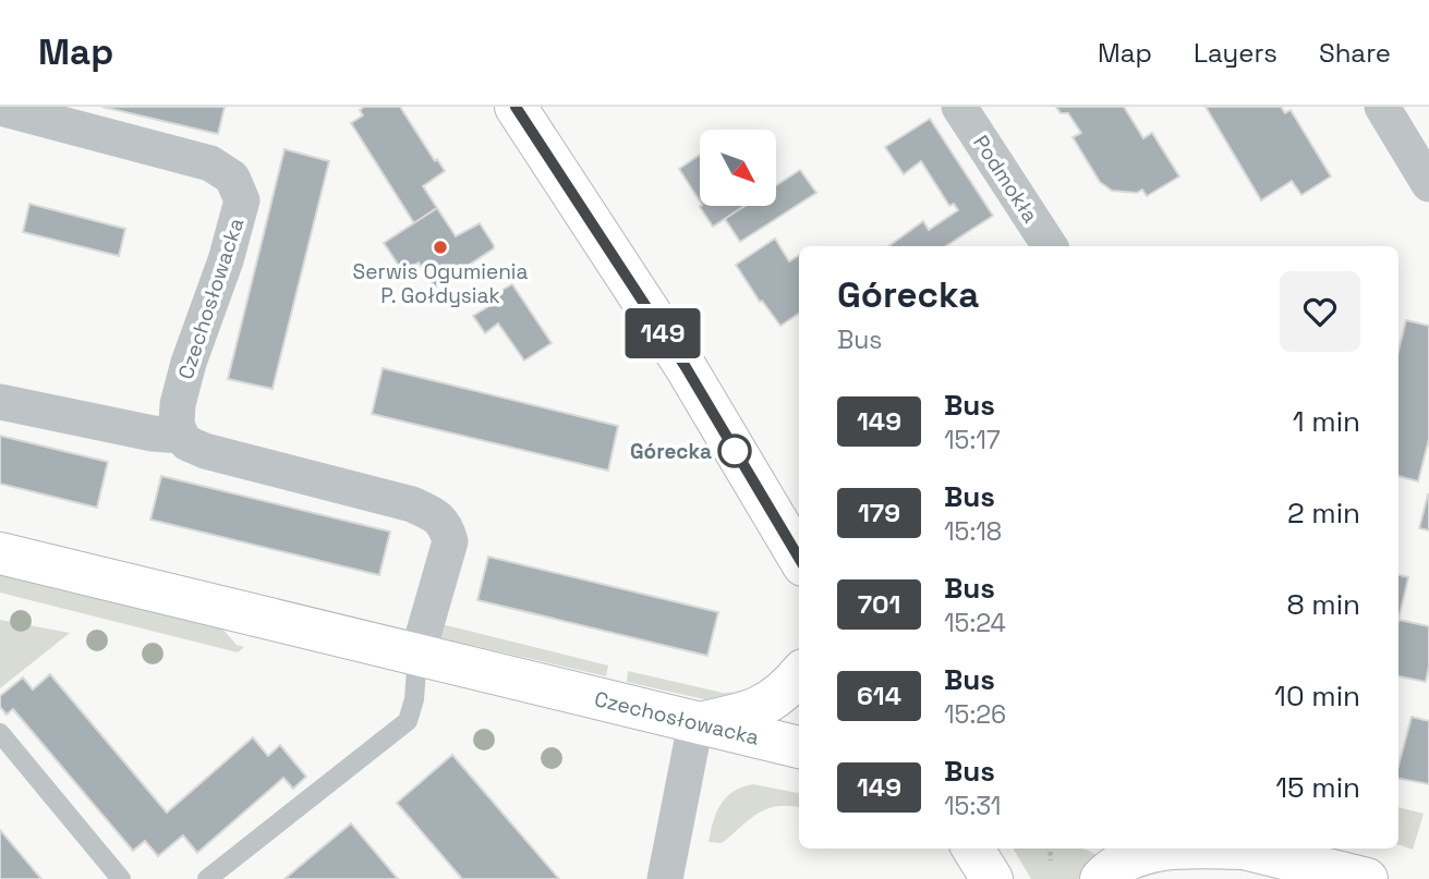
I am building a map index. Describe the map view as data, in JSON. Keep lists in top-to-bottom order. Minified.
{"streets":{"street":["Podmokła","Czechosłowacka"]},"places":["Serwis Ogumienia P. Gołdysiak","Górecka"],"lines":["bus line 149"],"north":"bottom right","page":{"header":"Map","nav":["Map","Layers","Share"],"on_map":"149","heading":["Górecka","Bus"],"list":[{"mark":"149","name":"Bus","note":"15:17","value":"1 min"},{"mark":"179","name":"Bus","note":"15:18","value":"2 min"},{"mark":"701","name":"Bus","note":"15:24","value":"8 min"},{"mark":"614","name":"Bus","note":"15:26","value":"10 min"},{"mark":"149","name":"Bus","note":"15:31","value":"15 min"}]}}
